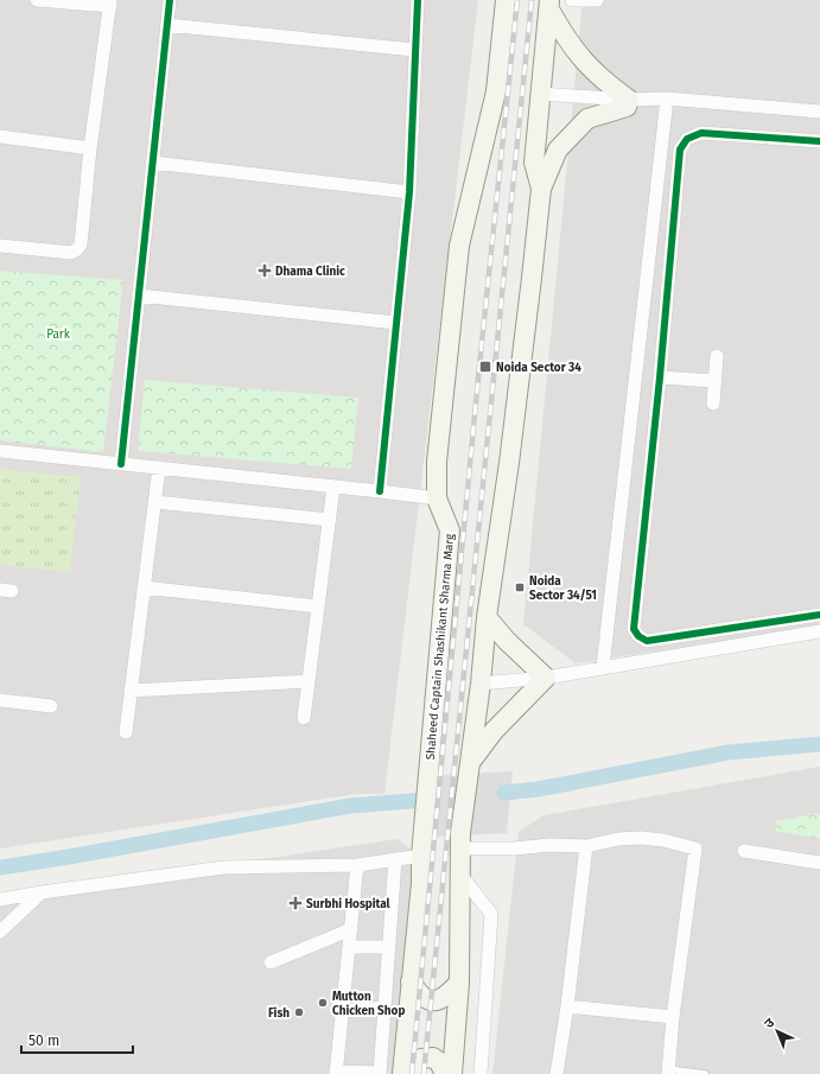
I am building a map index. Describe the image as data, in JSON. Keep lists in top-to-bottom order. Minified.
{"streets":{"main road":["Shaheed Captain Shashikant Sharma Marg"]},"parks":["Park"],"places":{"health":["Dhama Clinic","Surbhi Hospital"],"transit":["Noida Sector 34","Noida Sector 34/51"],"other":["Mutton Chicken Shop","Fish"]},"scale_bar":"50 m","north":"top left"}
